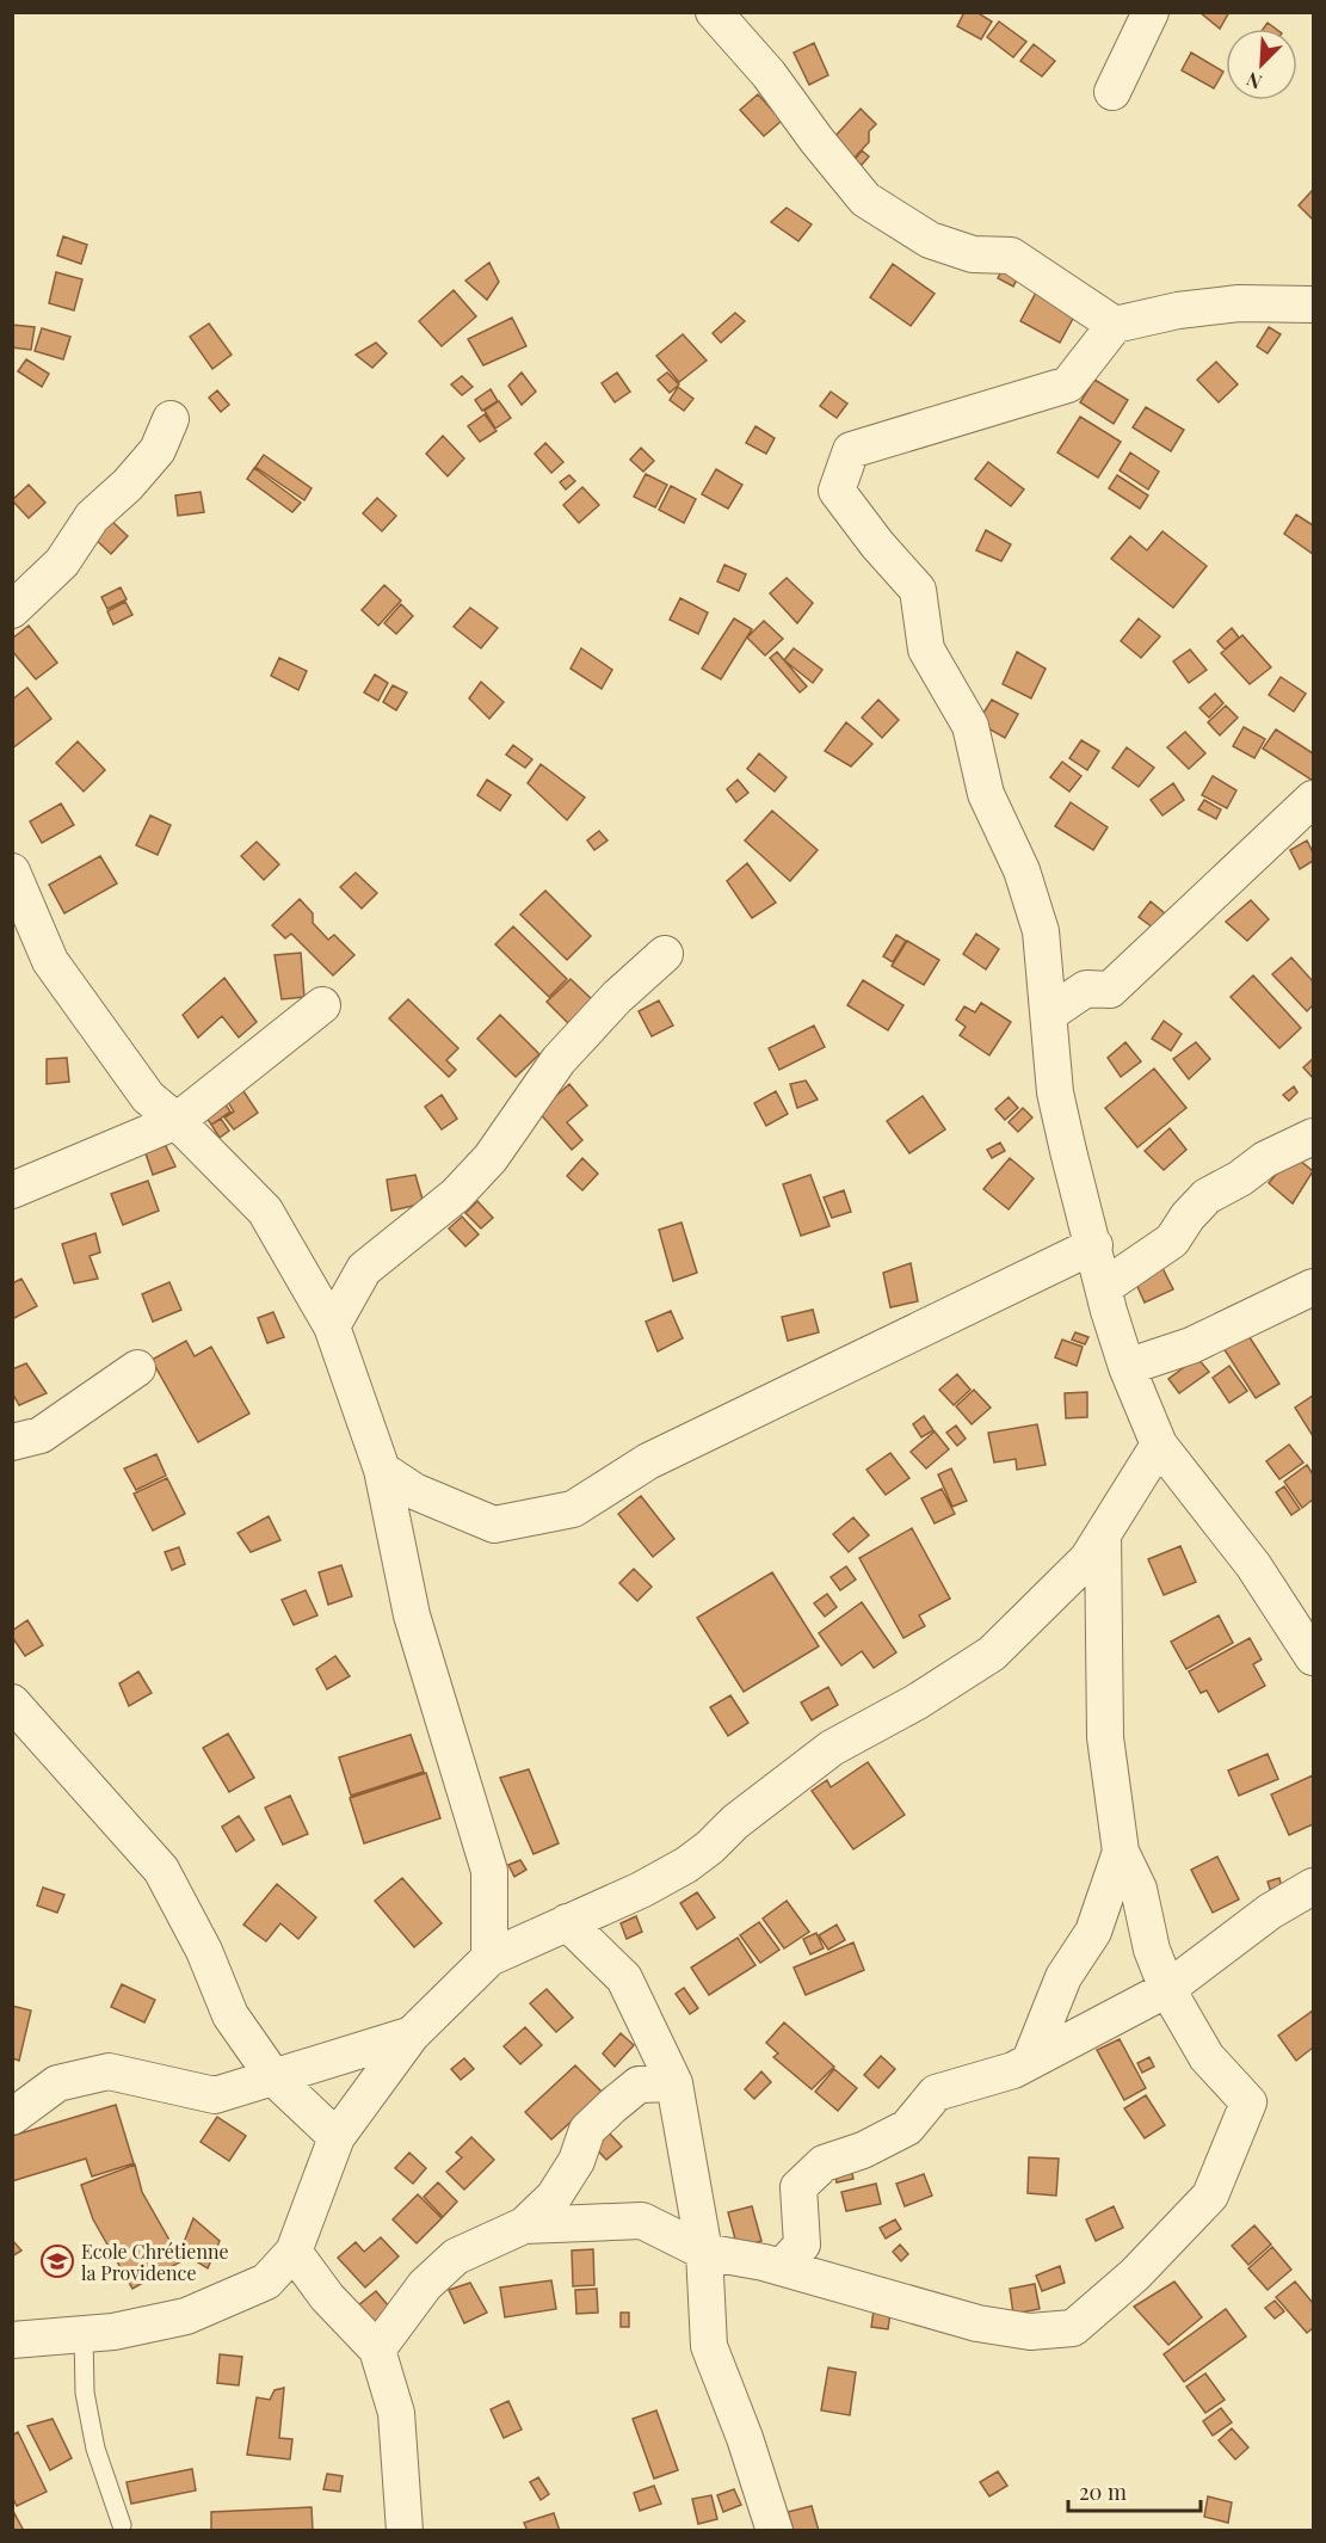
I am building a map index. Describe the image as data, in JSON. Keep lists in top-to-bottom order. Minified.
{"places":{"school or university":["Ecole Chrétienne la Providence"]},"scale_bar":"20 m","north":"bottom left"}
